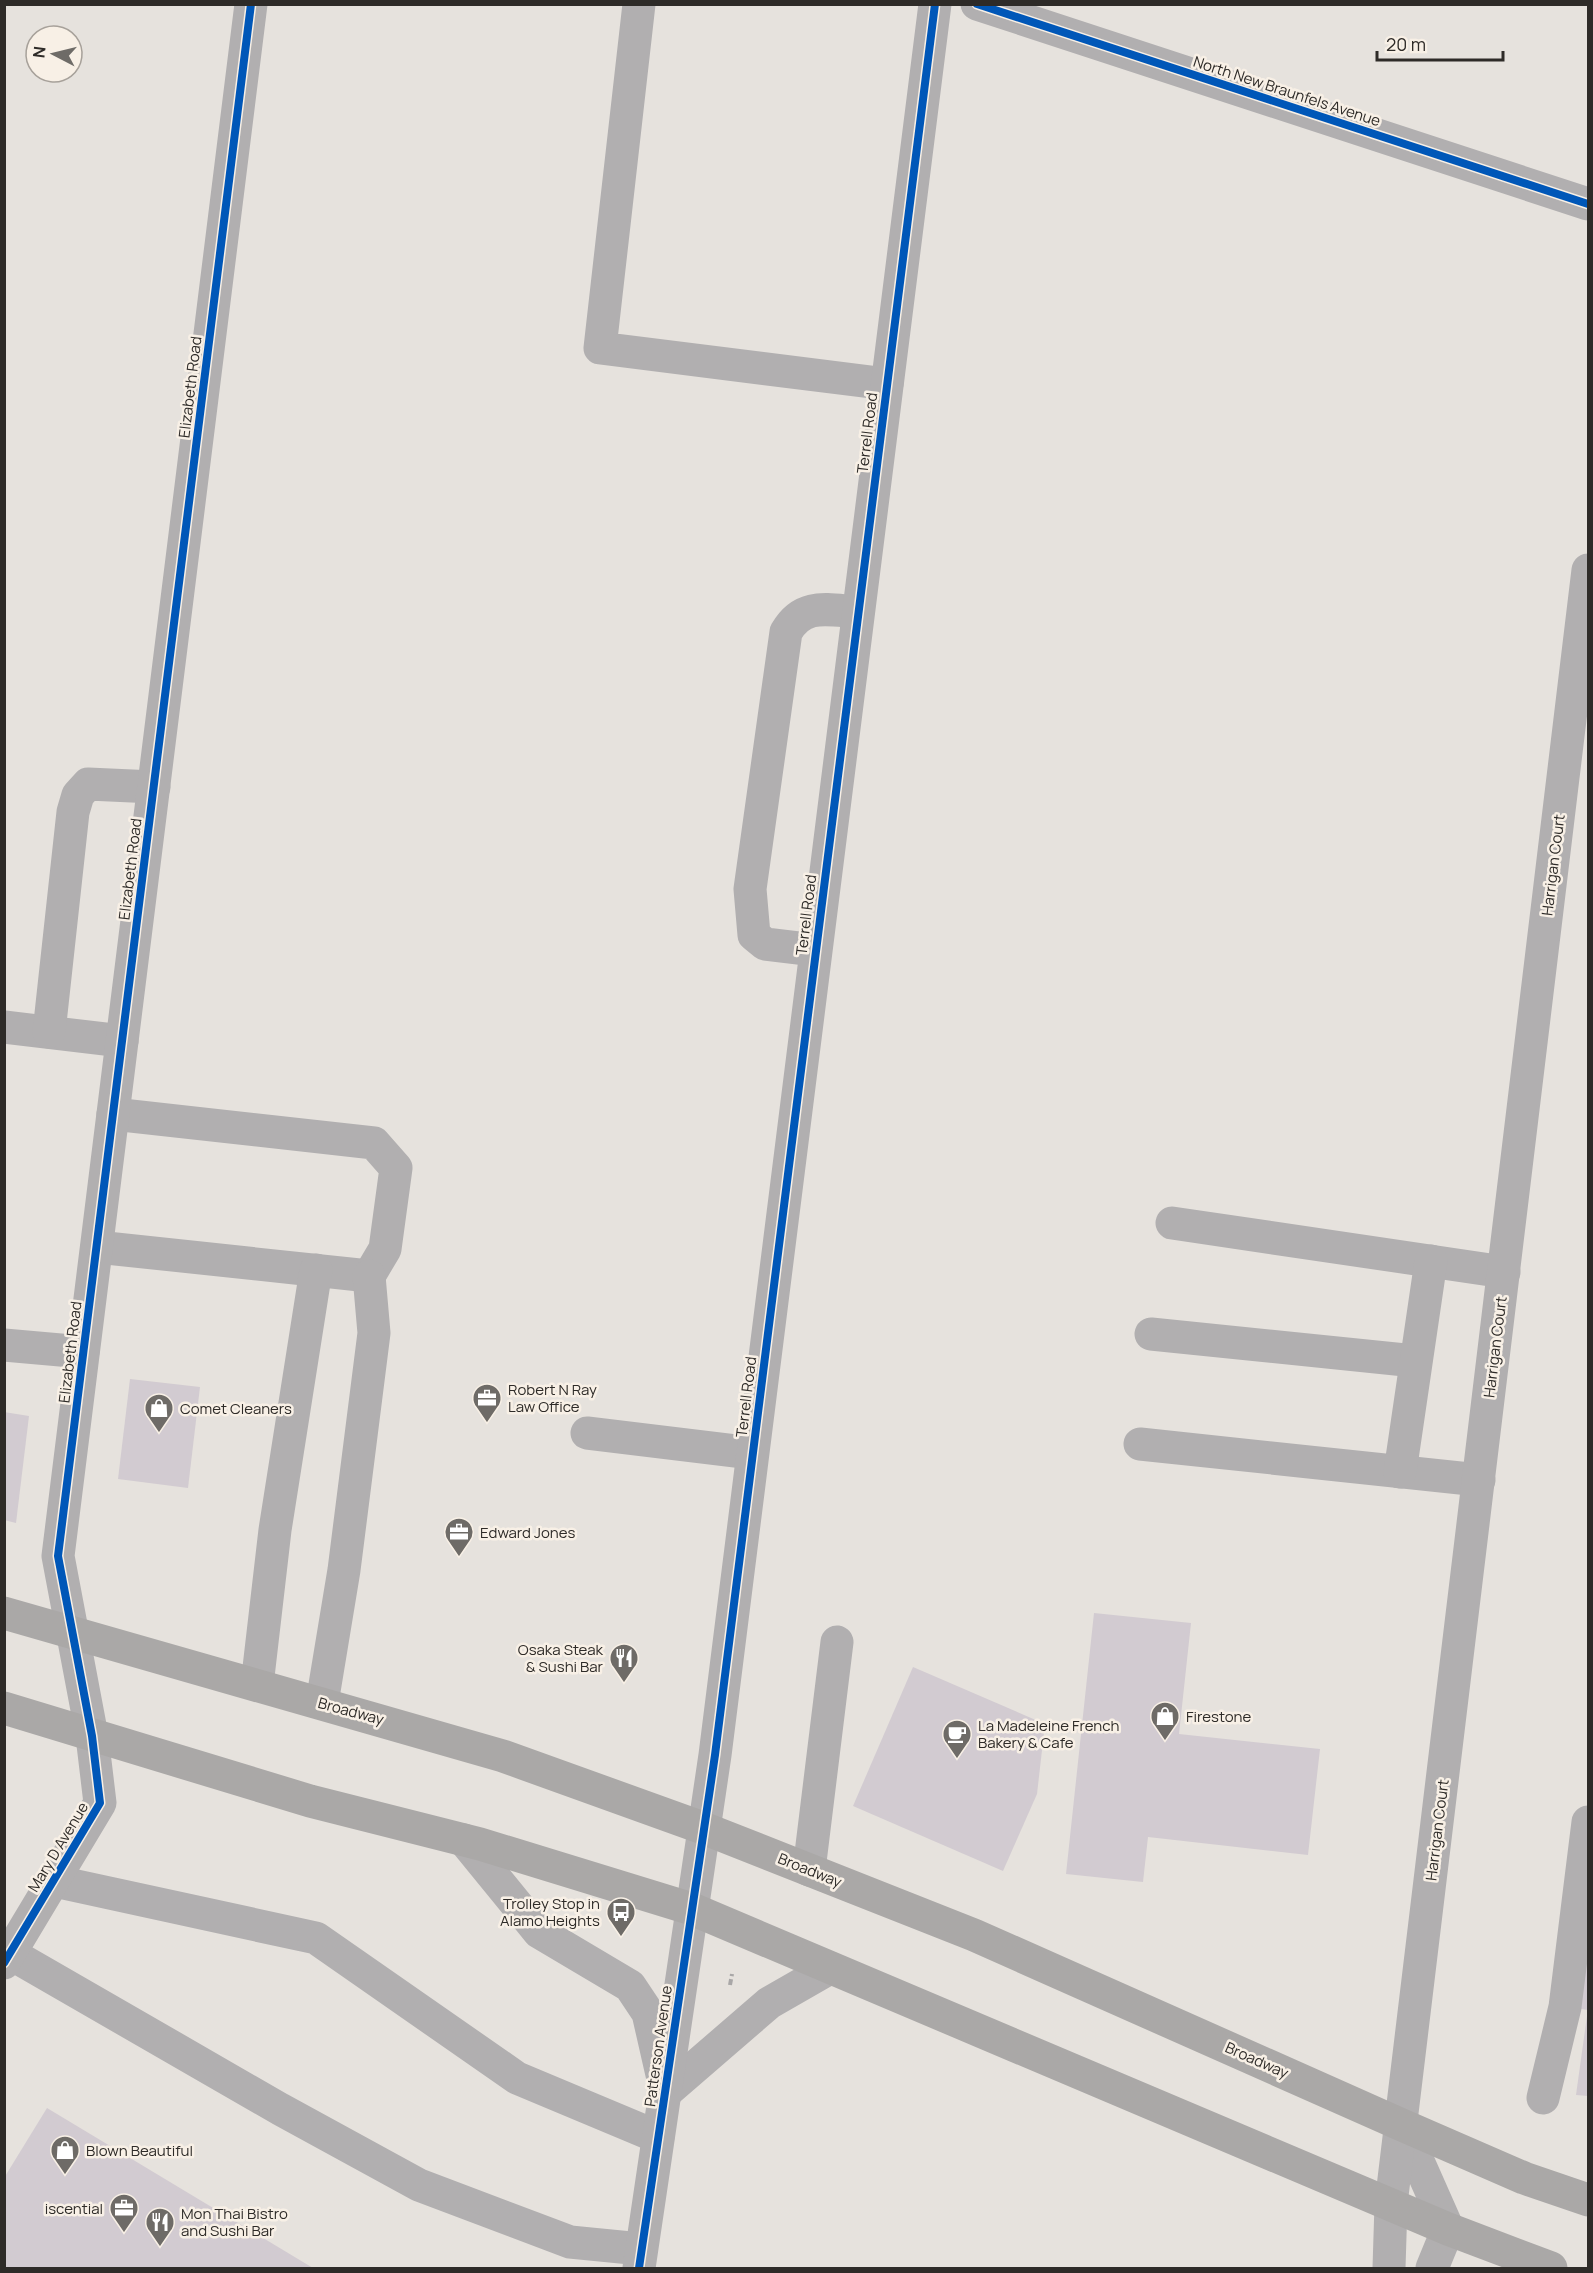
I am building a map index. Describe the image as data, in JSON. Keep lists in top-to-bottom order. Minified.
{"streets":{"main road":["Broadway"],"street":["North New Braunfels Avenue","Elizabeth Road","Terrell Road","Harrigan Court","Mary D Avenue","Patterson Avenue"]},"crossings":[["Elizabeth Road","Broadway"],["Elizabeth Road","Mary D Avenue"],["Terrell Road","Broadway"],["Terrell Road","Patterson Avenue"],["Harrigan Court","Broadway"],["Broadway","Patterson Avenue"]],"places":{"office":["Robert N Ray Law Office","Edward Jones","iscential"],"shop":["Comet Cleaners","Firestone","Blown Beautiful"],"restaurant":["Osaka Steak & Sushi Bar","Mon Thai Bistro and Sushi Bar"],"cafe":["La Madeleine French Bakery & Cafe"],"bus stop":["Trolley Stop in Alamo Heights"]},"scale_bar":"20 m","north":"left"}
